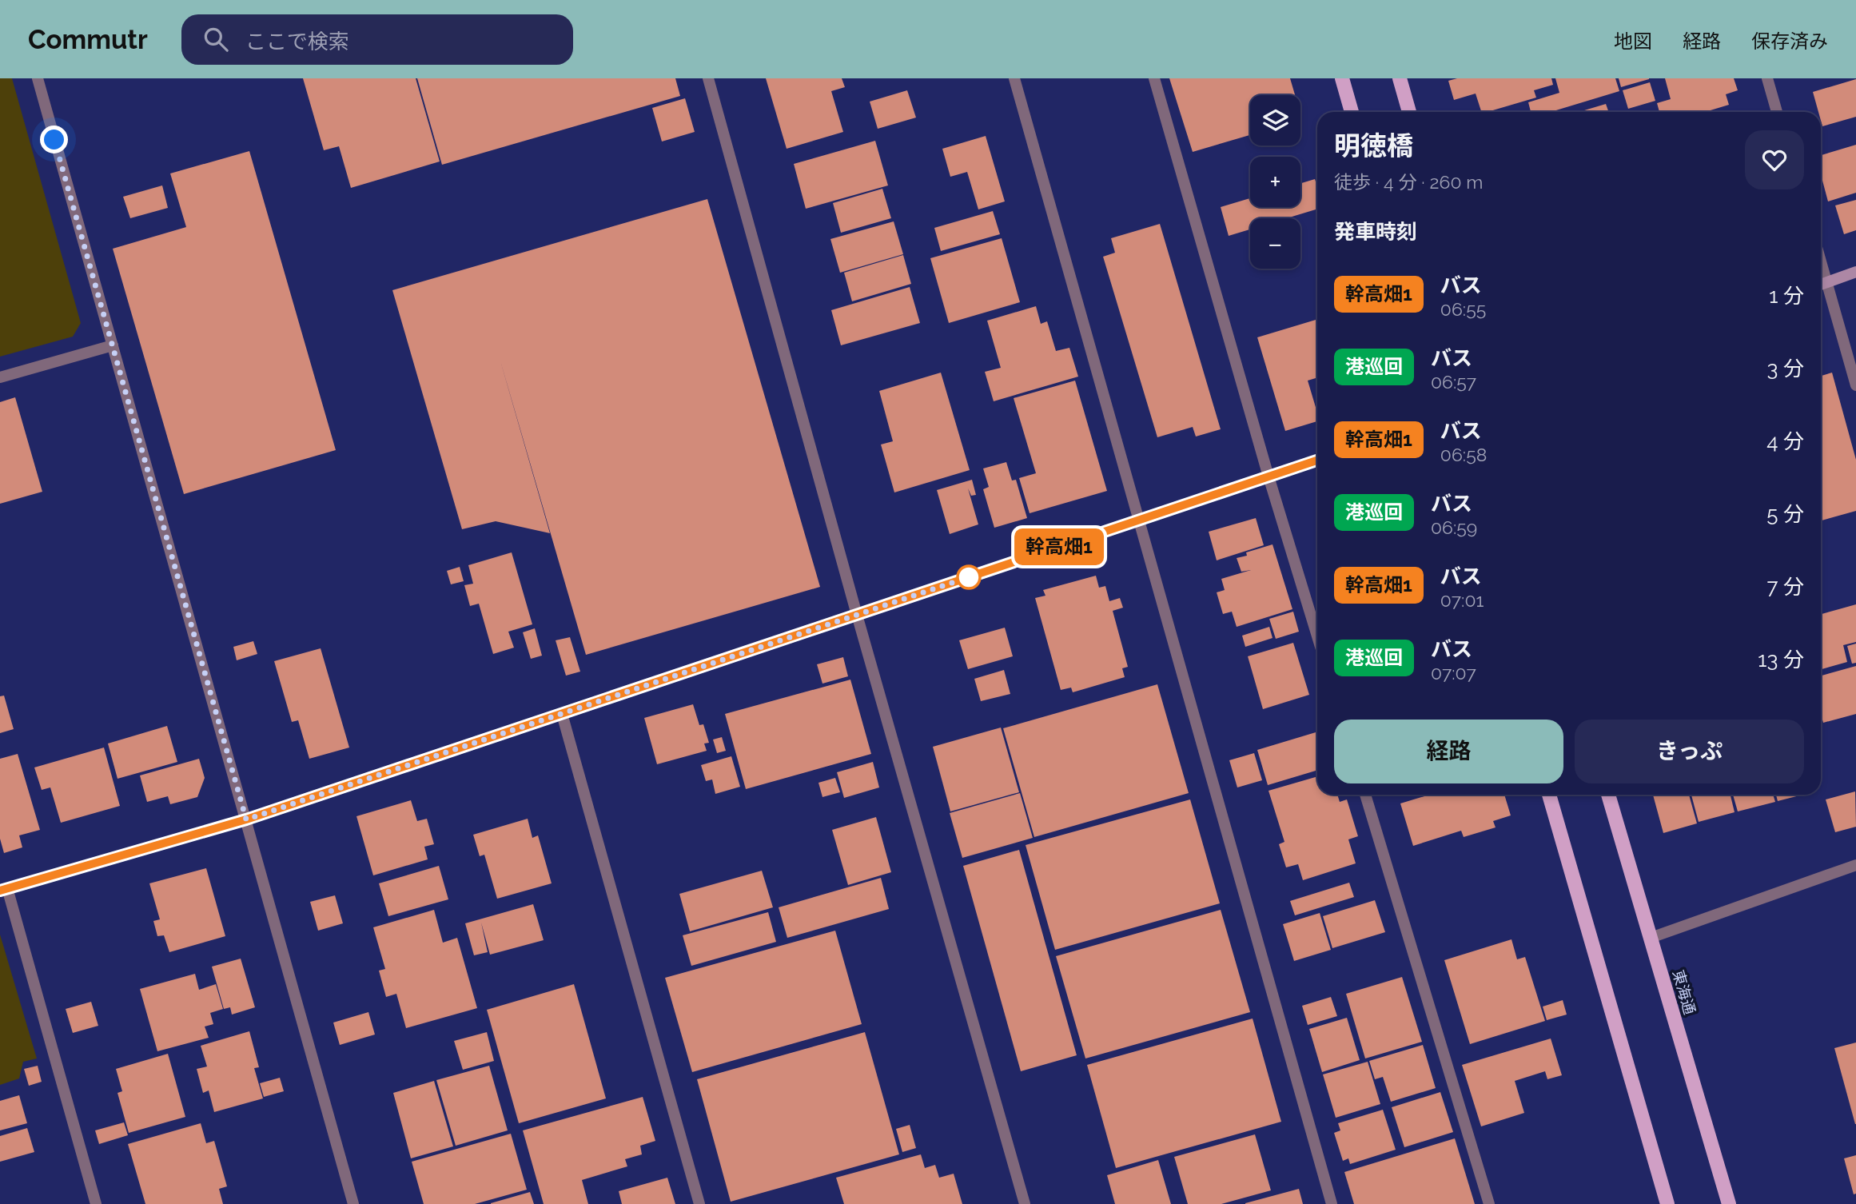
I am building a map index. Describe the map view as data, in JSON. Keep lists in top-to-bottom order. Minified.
{"streets":{"main road":["東海通"]},"lines":["bus line 幹高畑1"],"page":{"header":"Commutr","search":"ここで検索","nav":["地図","経路","保存済み"],"on_map":"幹高畑1","map_buttons":["+","−"],"heading":[["明徳橋","徒歩 · 4 分 · 260 m"],"発車時刻"],"list":[{"mark":"幹高畑1","name":"バス","note":"06:55","value":"1 分"},{"mark":"港巡回","name":"バス","note":"06:57","value":"3 分"},{"mark":"幹高畑1","name":"バス","note":"06:58","value":"4 分"},{"mark":"港巡回","name":"バス","note":"06:59","value":"5 分"},{"mark":"幹高畑1","name":"バス","note":"07:01","value":"7 分"},{"mark":"港巡回","name":"バス","note":"07:07","value":"13 分"}],"buttons":["経路","きっぷ"]}}
